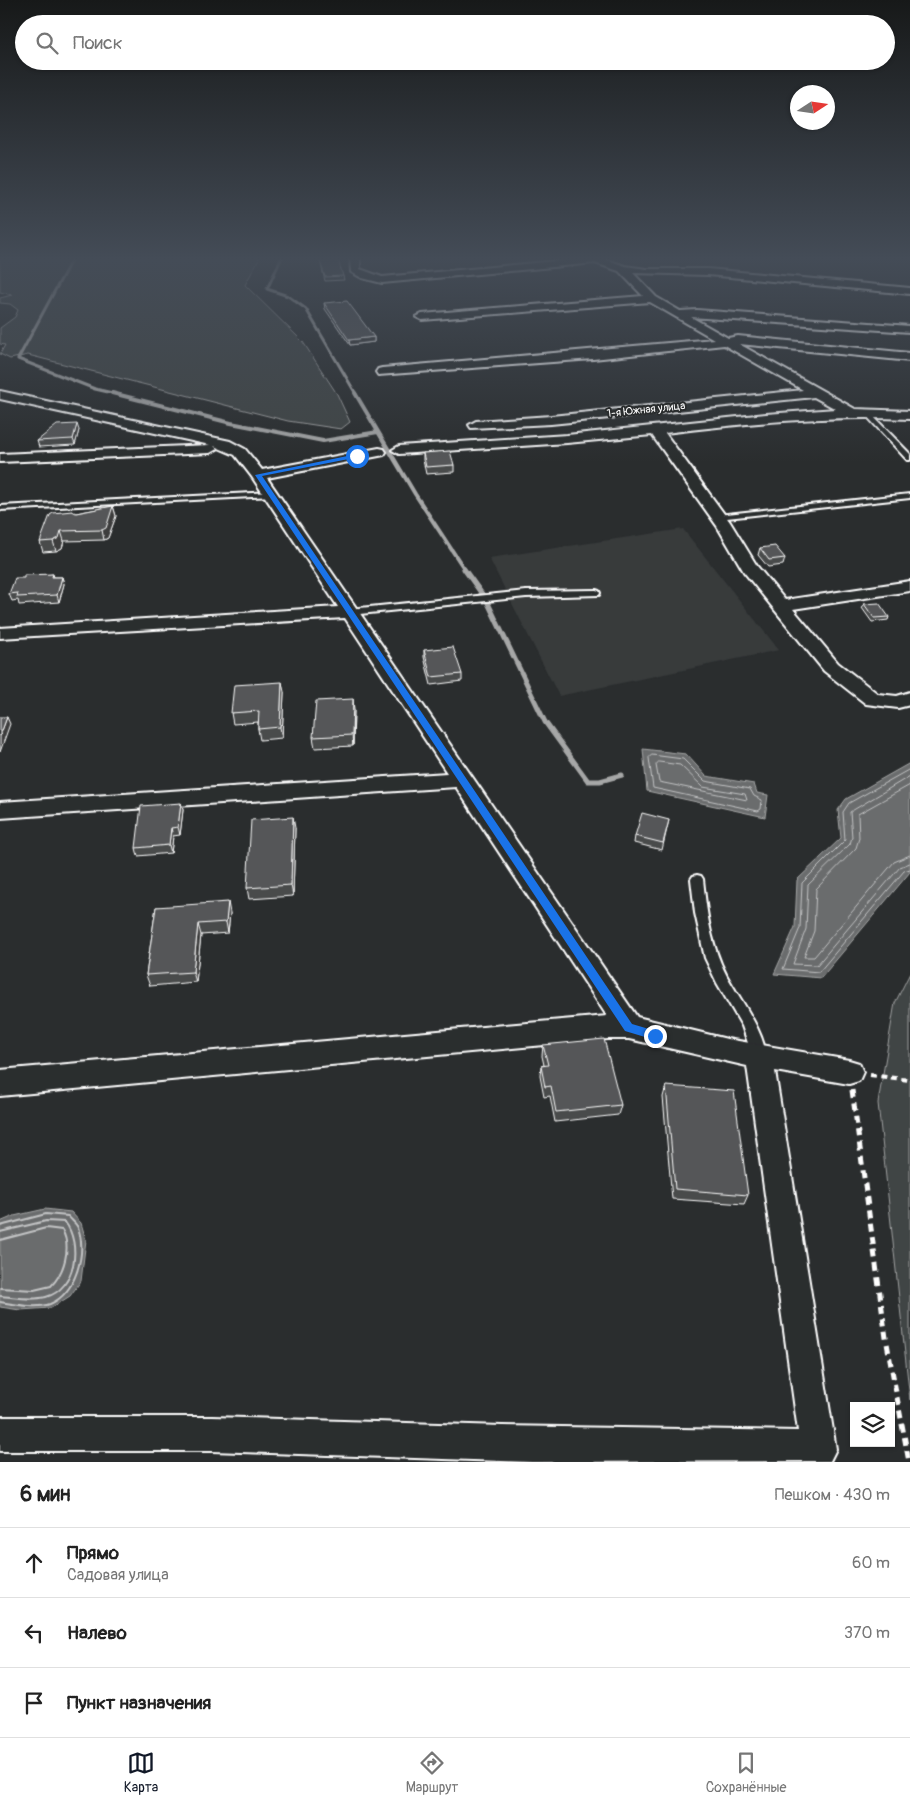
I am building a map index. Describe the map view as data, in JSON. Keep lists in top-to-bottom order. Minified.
{"streets":{"street":["1-я Южная улица"]},"north":"right","page":{"search":"Поиск","heading":["6 мин","Пешком · 430 m"],"list":[["Прямо","Садовая улица","60 m"],["Налево","370 m"],"Пункт назначения"],"nav":["Карта","Маршрут","Сохранённые"]}}
